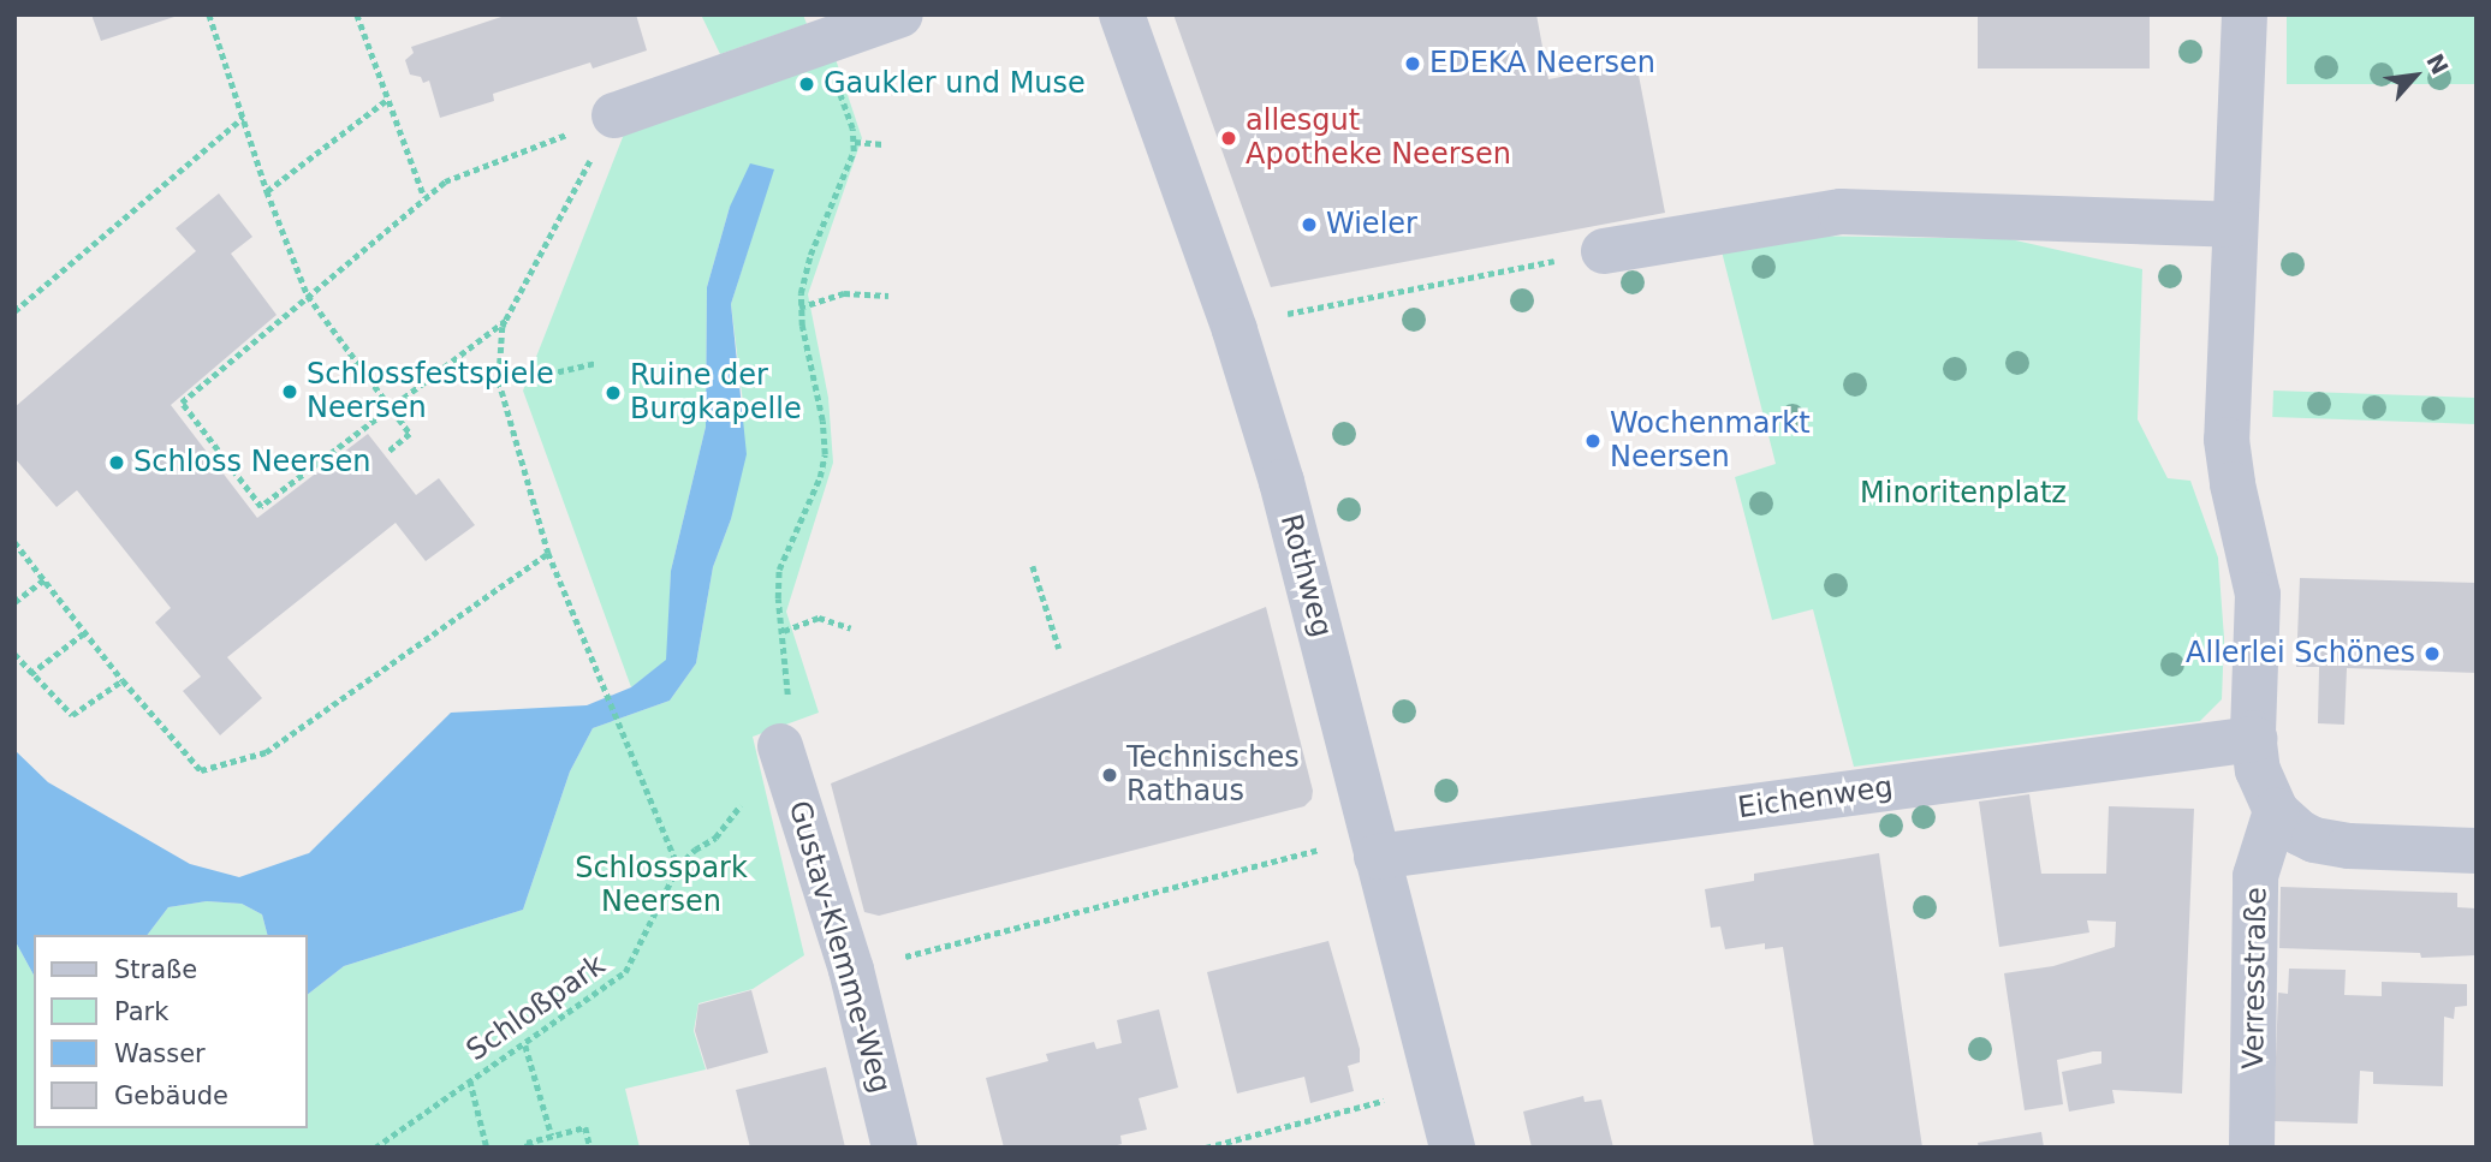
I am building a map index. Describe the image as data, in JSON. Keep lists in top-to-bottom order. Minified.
{"streets":{"street":["Rothweg","Eichenweg","Gustav-Klemme-Weg","Verresstraße"],"path":["Schloßpark"]},"crossings":[["Rothweg","Eichenweg"],["Eichenweg","Verresstraße"]],"parks":["Minoritenplatz","Schlosspark Neersen"],"places":["EDEKA Neersen","Gaukler und Muse","allesgut Apotheke Neersen","Wieler","Schlossfestspiele Neersen","Ruine der Burgkapelle","Wochenmarkt Neersen","Schloss Neersen","Allerlei Schönes","Technisches Rathaus"],"legend":["Straße","Park","Wasser","Gebäude"],"north":"top right"}
